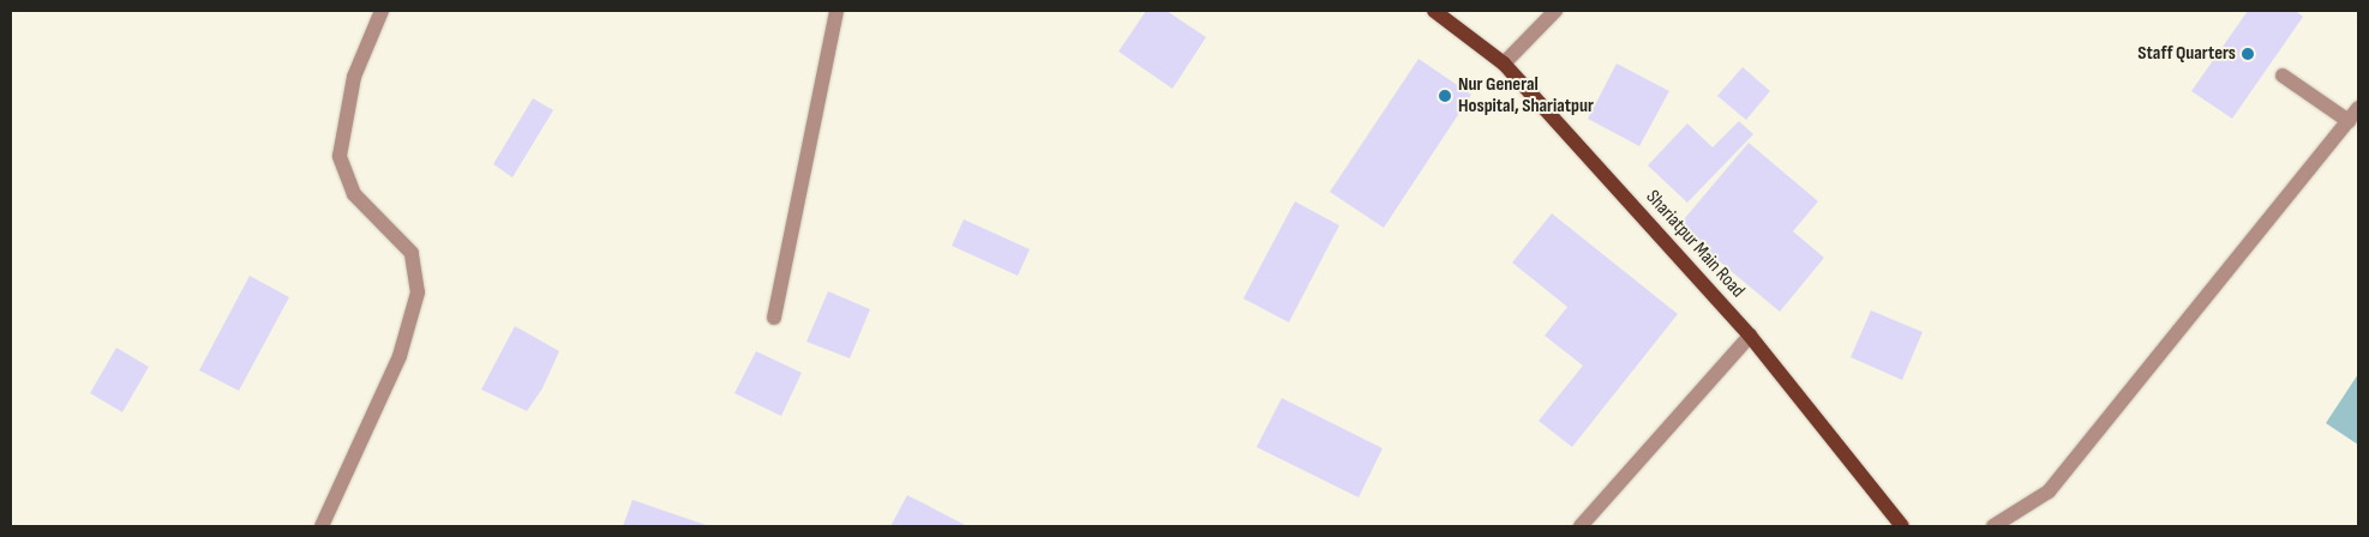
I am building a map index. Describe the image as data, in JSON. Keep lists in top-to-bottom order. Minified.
{"streets":{"main road":["Shariatpur Main Road"]},"places":["Staff Quarters","Nur General Hospital, Shariatpur"]}
